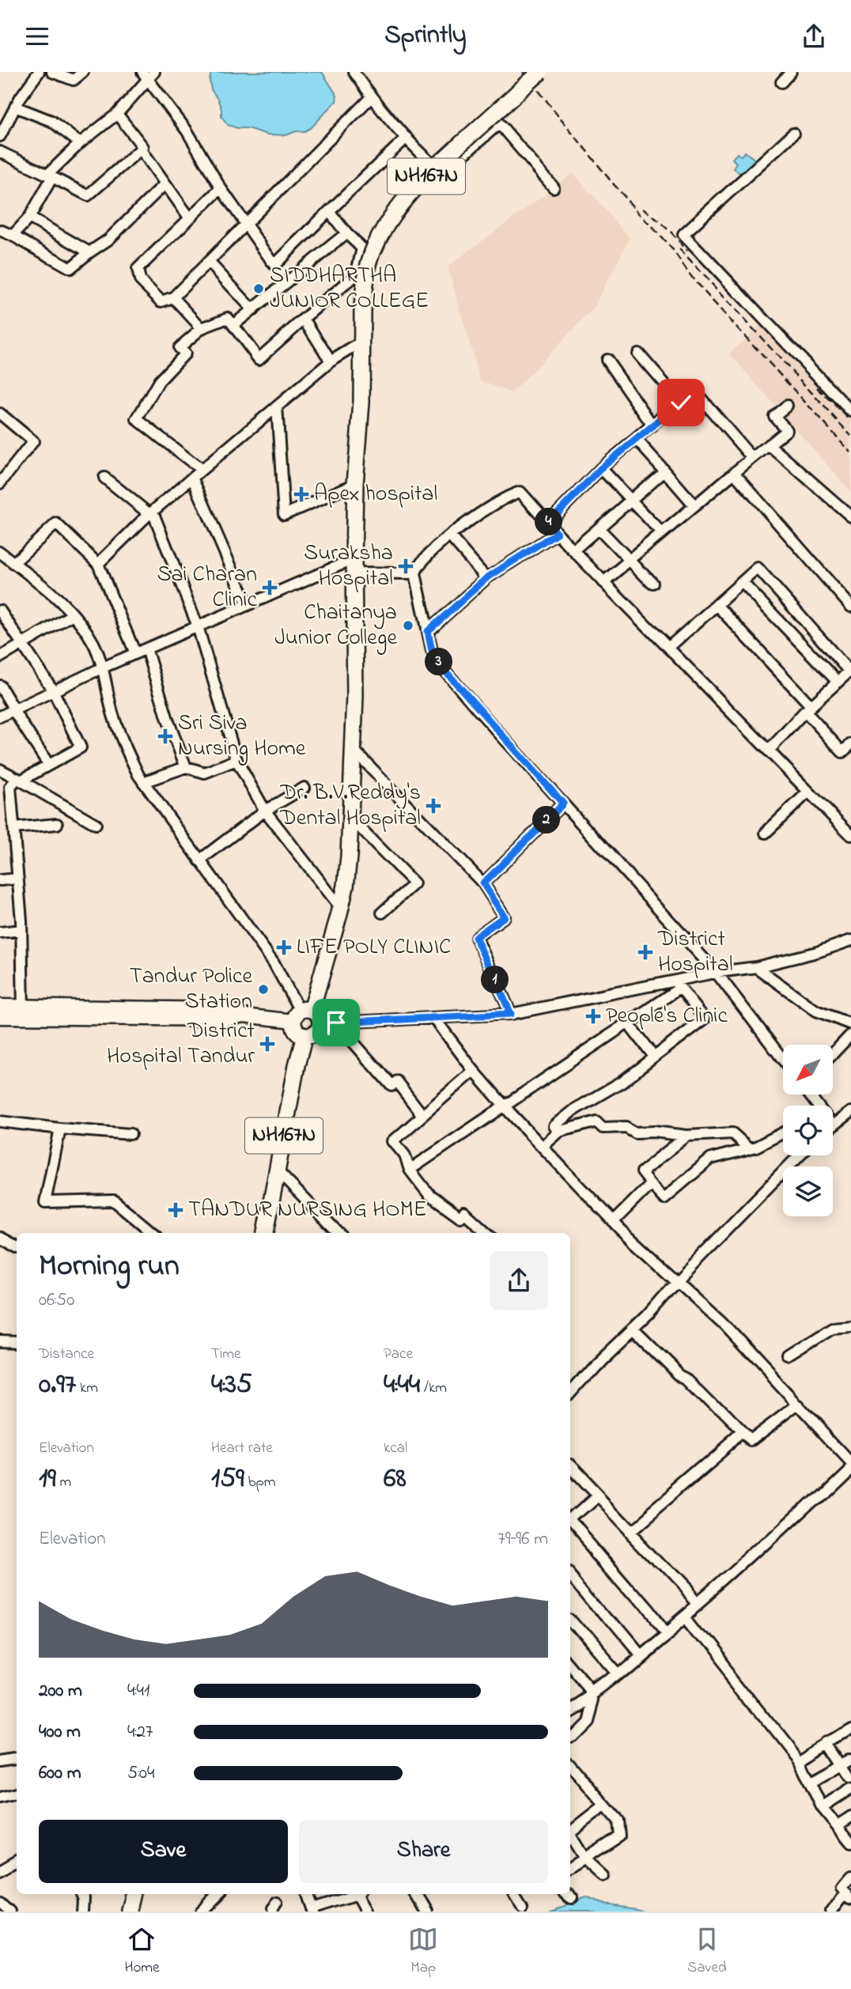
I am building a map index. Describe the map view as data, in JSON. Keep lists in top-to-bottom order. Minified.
{"streets":{"highway":["NH167N"]},"places":{"other":["SIDDHARTHA JUNIOR COLLEGE","Chaitanya Junior College","Tandur Police Station"],"health":["Apex hospital","Suraksha Hospital","Sai Charan Clinic","Sri Siva Nursing Home","Dr. B.V.Reddy's Dental Hospital","LIFE POLY CLINIC","District Hospital","People's Clinic","District Hospital Tandur","TANDUR NURSING HOME"]},"north":"bottom left","page":{"header":"Sprintly","pins":["4","3","2","1"],"heading":["Morning run","06:50"],"stats":[["Distance","0.97 km"],["Time","4:35"],["Pace","4:44 /km"],["Elevation","19 m"],["Heart rate","159 bpm"],["kcal","68"]],"chart":["Elevation","79–96 m"],"list":[{"name":"200 m","note":"4:41"},{"name":"400 m","note":"4:27"},{"name":"600 m","note":"5:04"}],"buttons":["Save","Share"],"tabs":["Home","Map","Saved"]}}
